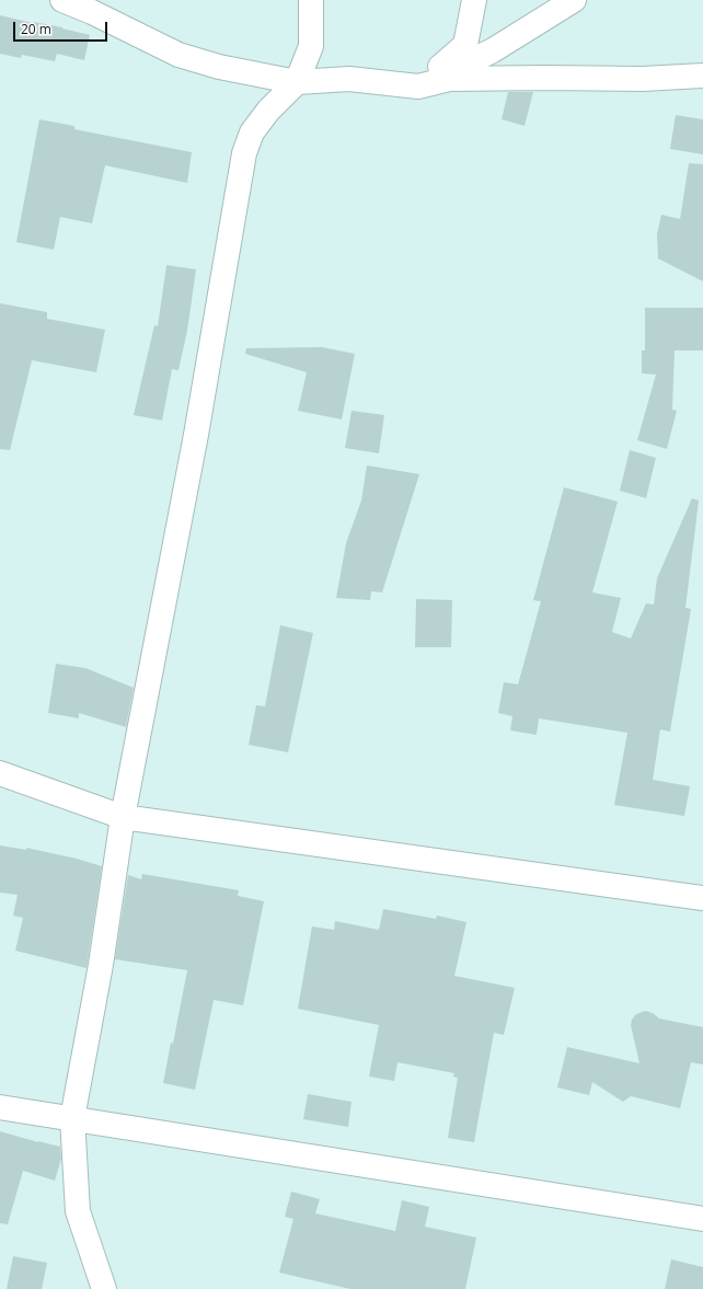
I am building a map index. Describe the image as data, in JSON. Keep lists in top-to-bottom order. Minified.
{"scale_bar":"20 m"}
